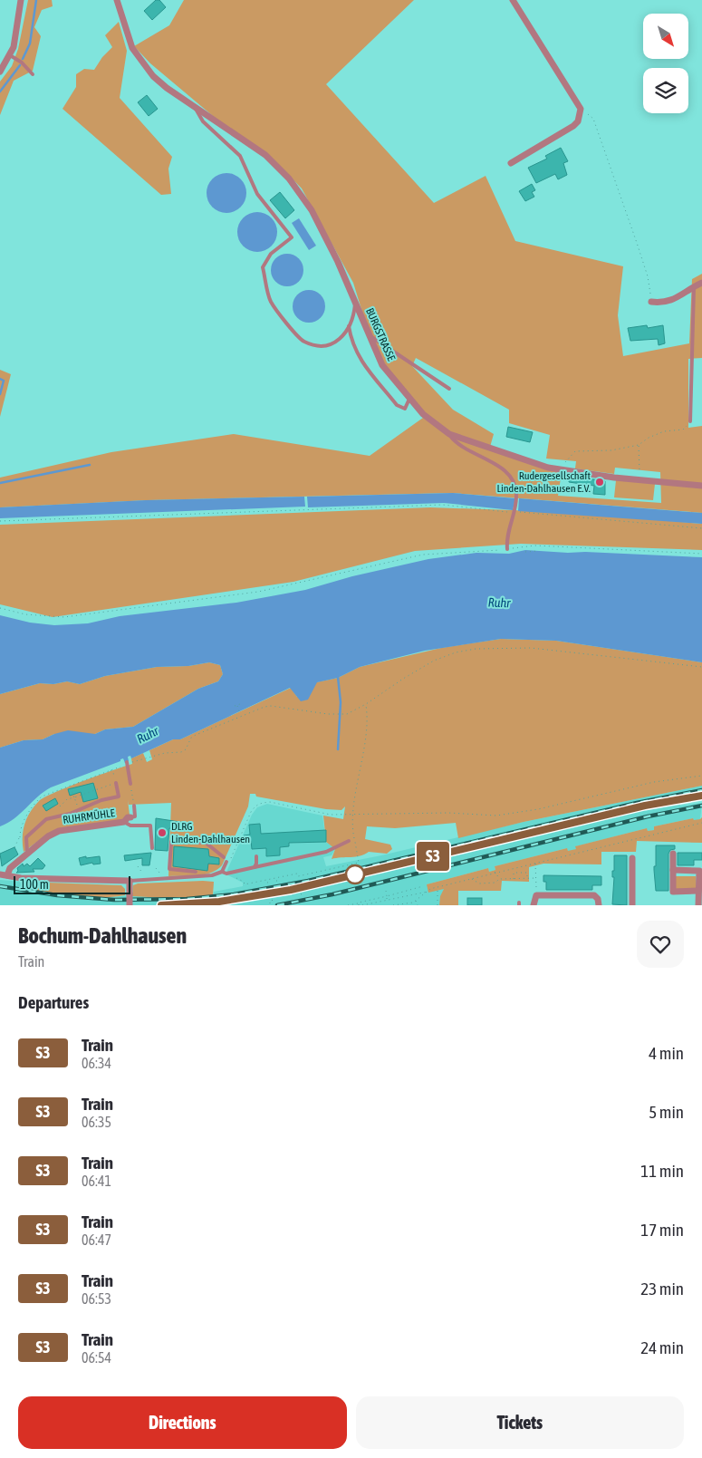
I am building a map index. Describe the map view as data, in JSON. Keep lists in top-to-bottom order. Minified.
{"streets":{"street":["BURGSTRASSE","RUHRMÜHLE"]},"water":["Ruhr"],"places":["Rudergesellschaft Linden-Dahlhausen E.V.","DLRG Linden-Dahlhausen"],"scale_bar":"100 m","north":"bottom right","page":{"on_map":"S3","scale":"100 m","heading":[["Bochum-Dahlhausen","Train"],"Departures"],"list":[{"mark":"S3","name":"Train","note":"06:34","value":"4 min"},{"mark":"S3","name":"Train","note":"06:35","value":"5 min"},{"mark":"S3","name":"Train","note":"06:41","value":"11 min"},{"mark":"S3","name":"Train","note":"06:47","value":"17 min"},{"mark":"S3","name":"Train","note":"06:53","value":"23 min"},{"mark":"S3","name":"Train","note":"06:54","value":"24 min"}],"buttons":["Directions","Tickets"]}}
